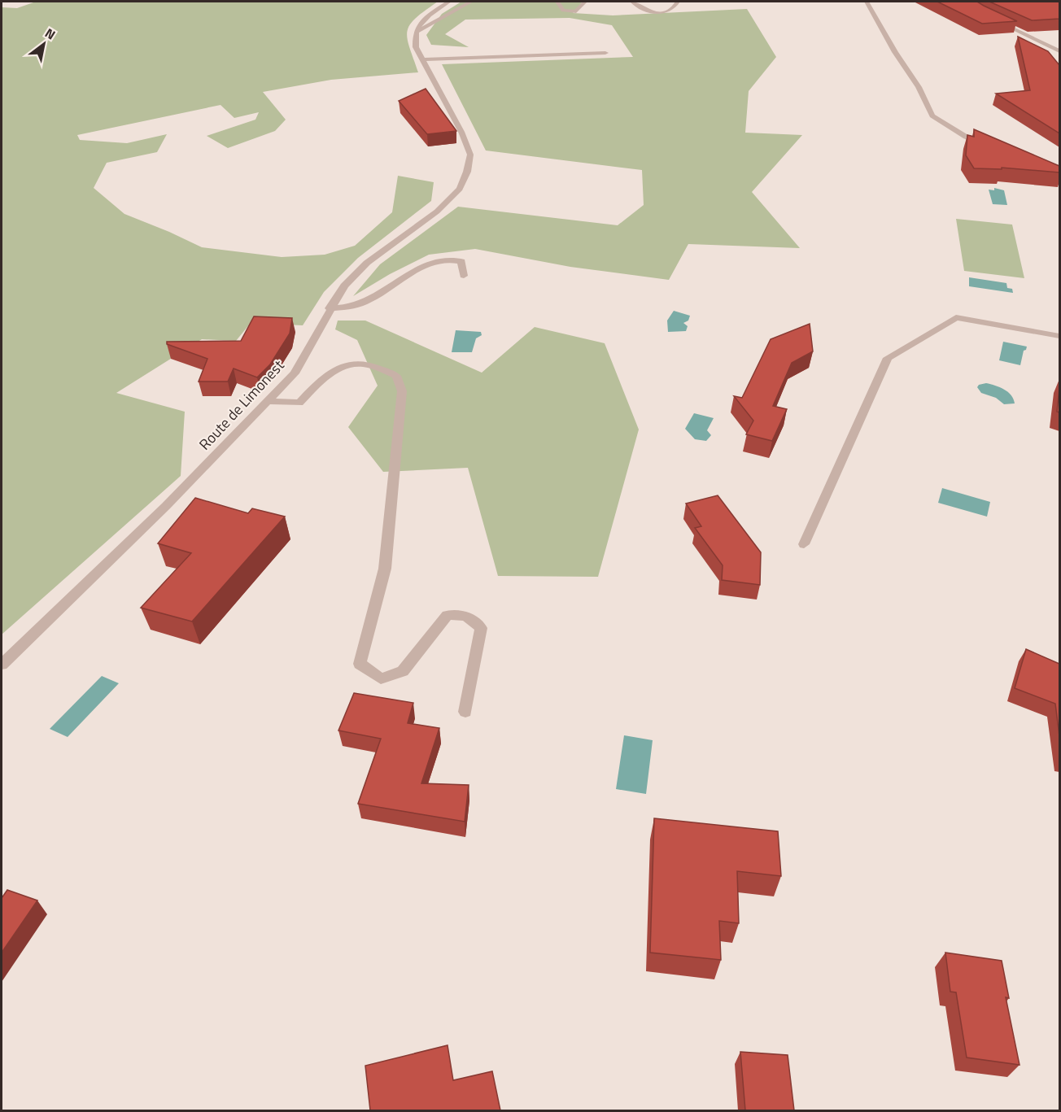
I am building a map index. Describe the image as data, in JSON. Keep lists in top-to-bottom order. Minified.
{"streets":{"street":["Route de Limonest"]},"north":"top right"}
